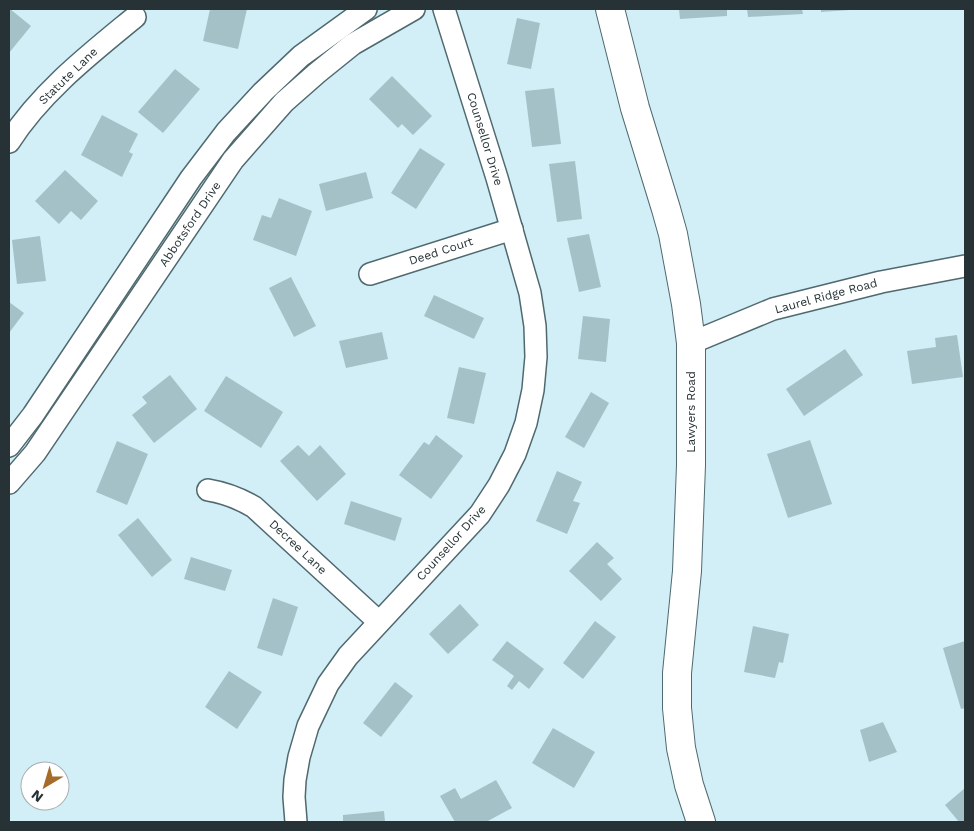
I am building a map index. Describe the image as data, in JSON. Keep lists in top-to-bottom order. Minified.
{"streets":{"main road":["Lawyers Road"],"street":["Statute Lane","Counsellor Drive","Abbotsford Drive","Deed Court","Laurel Ridge Road","Decree Lane"]},"crossings":[["Counsellor Drive","Deed Court"],["Counsellor Drive","Decree Lane"],["Laurel Ridge Road","Lawyers Road"]],"north":"bottom left"}
